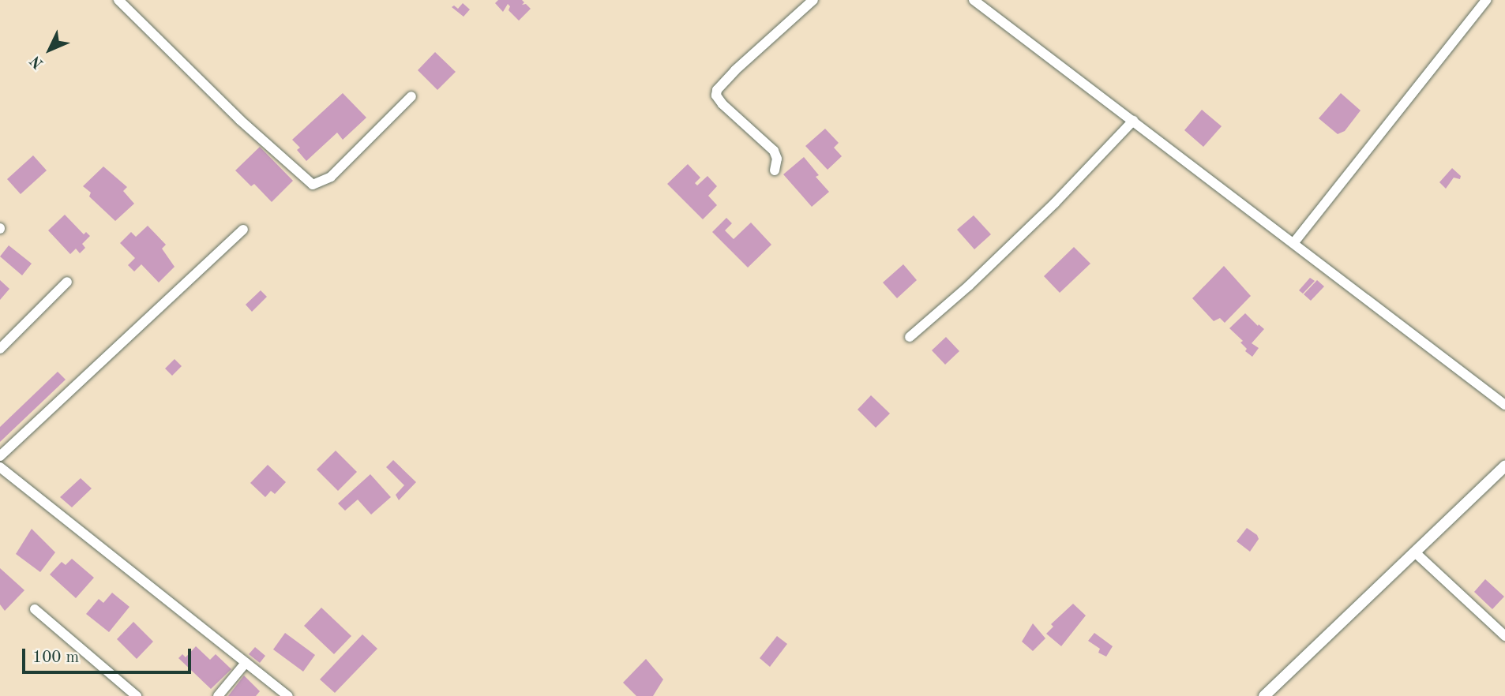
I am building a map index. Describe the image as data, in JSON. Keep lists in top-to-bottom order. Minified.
{"scale_bar":"100 m","north":"bottom left"}
